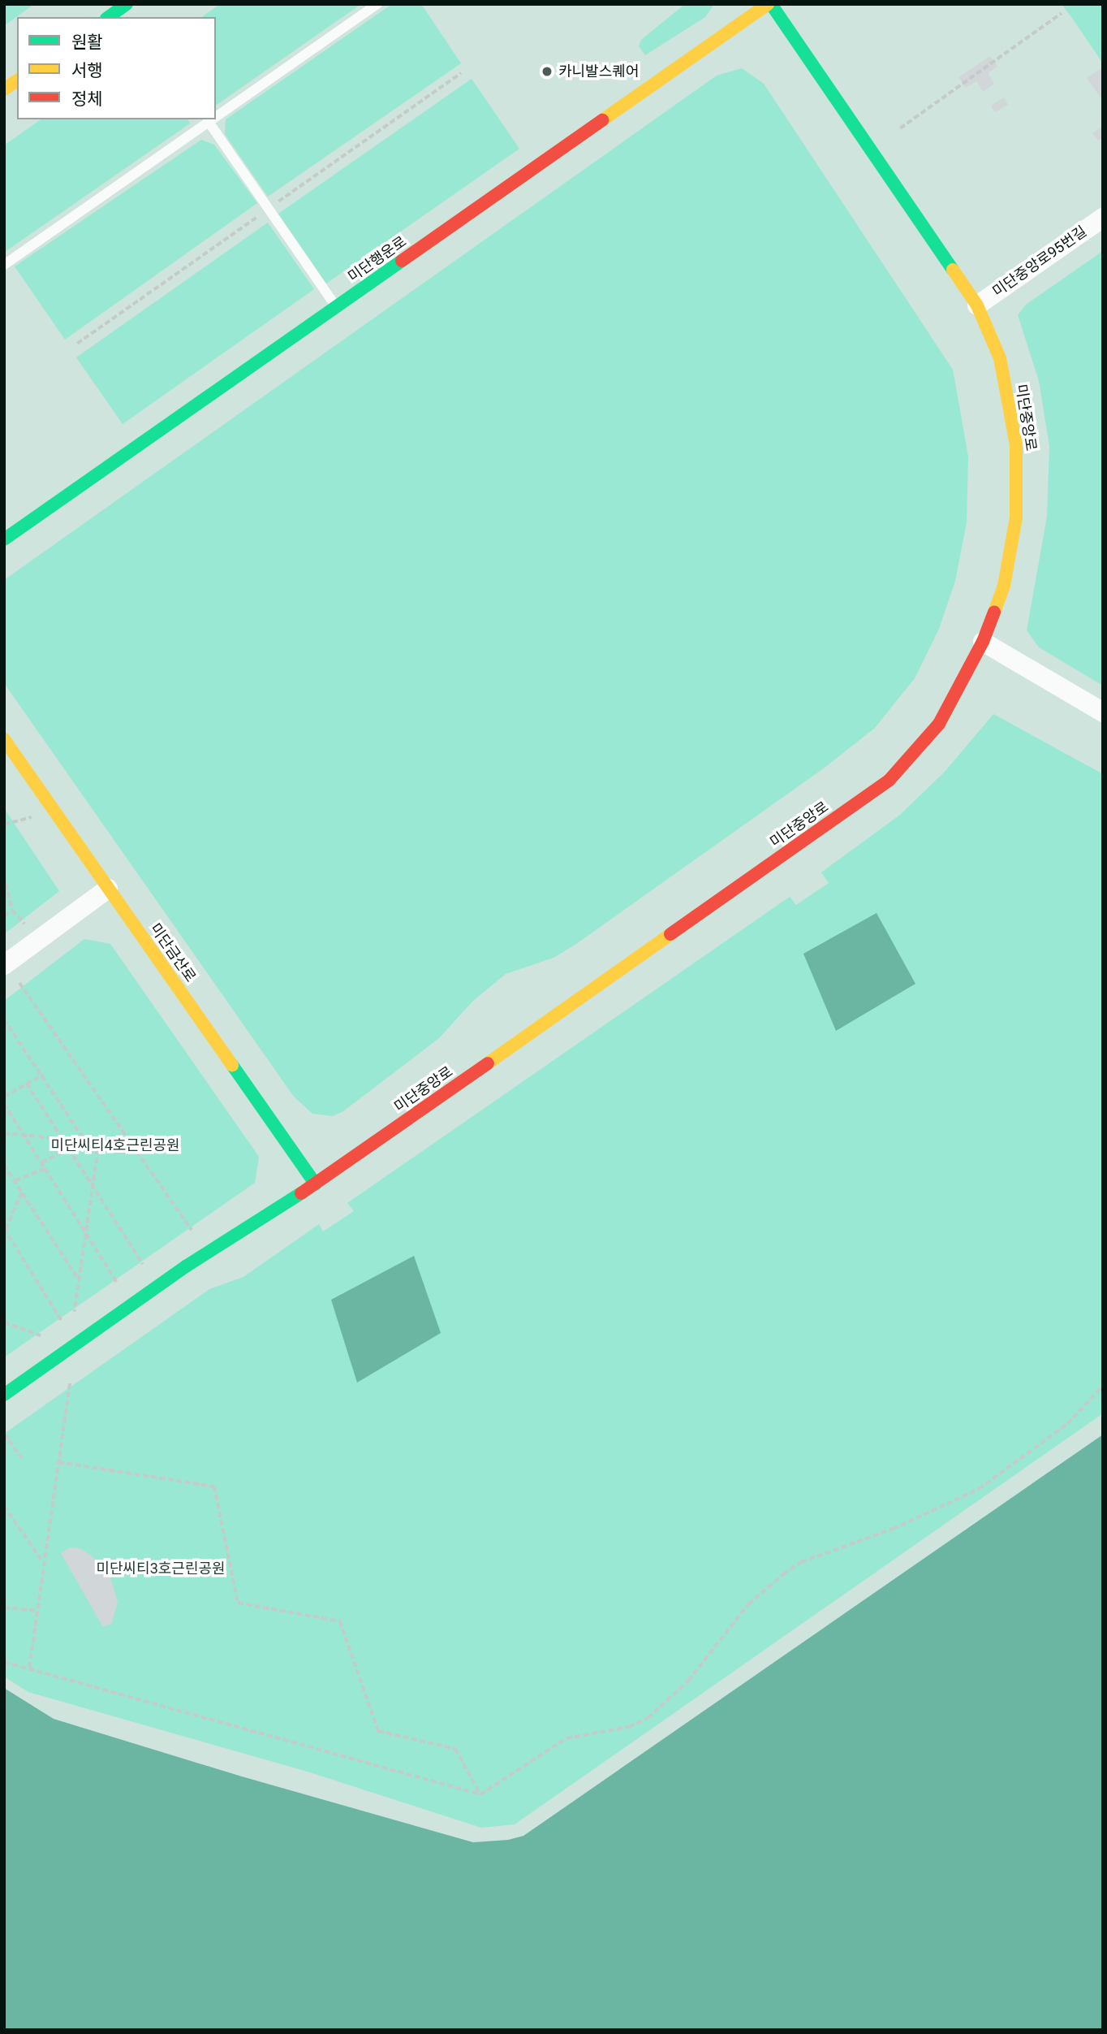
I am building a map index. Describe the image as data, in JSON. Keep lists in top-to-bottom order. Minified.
{"streets":{"street":["미단행운로","미단중앙로95번길","미단중앙로","미단금산로"]},"crossings":[["미단행운로","미단중앙로"],["미단중앙로95번길","미단중앙로"],["미단중앙로","미단금산로"]],"parks":["미단씨티4호근린공원","미단씨티3호근린공원"],"places":["카니발스퀘어"],"legend":["원활","서행","정체"]}
